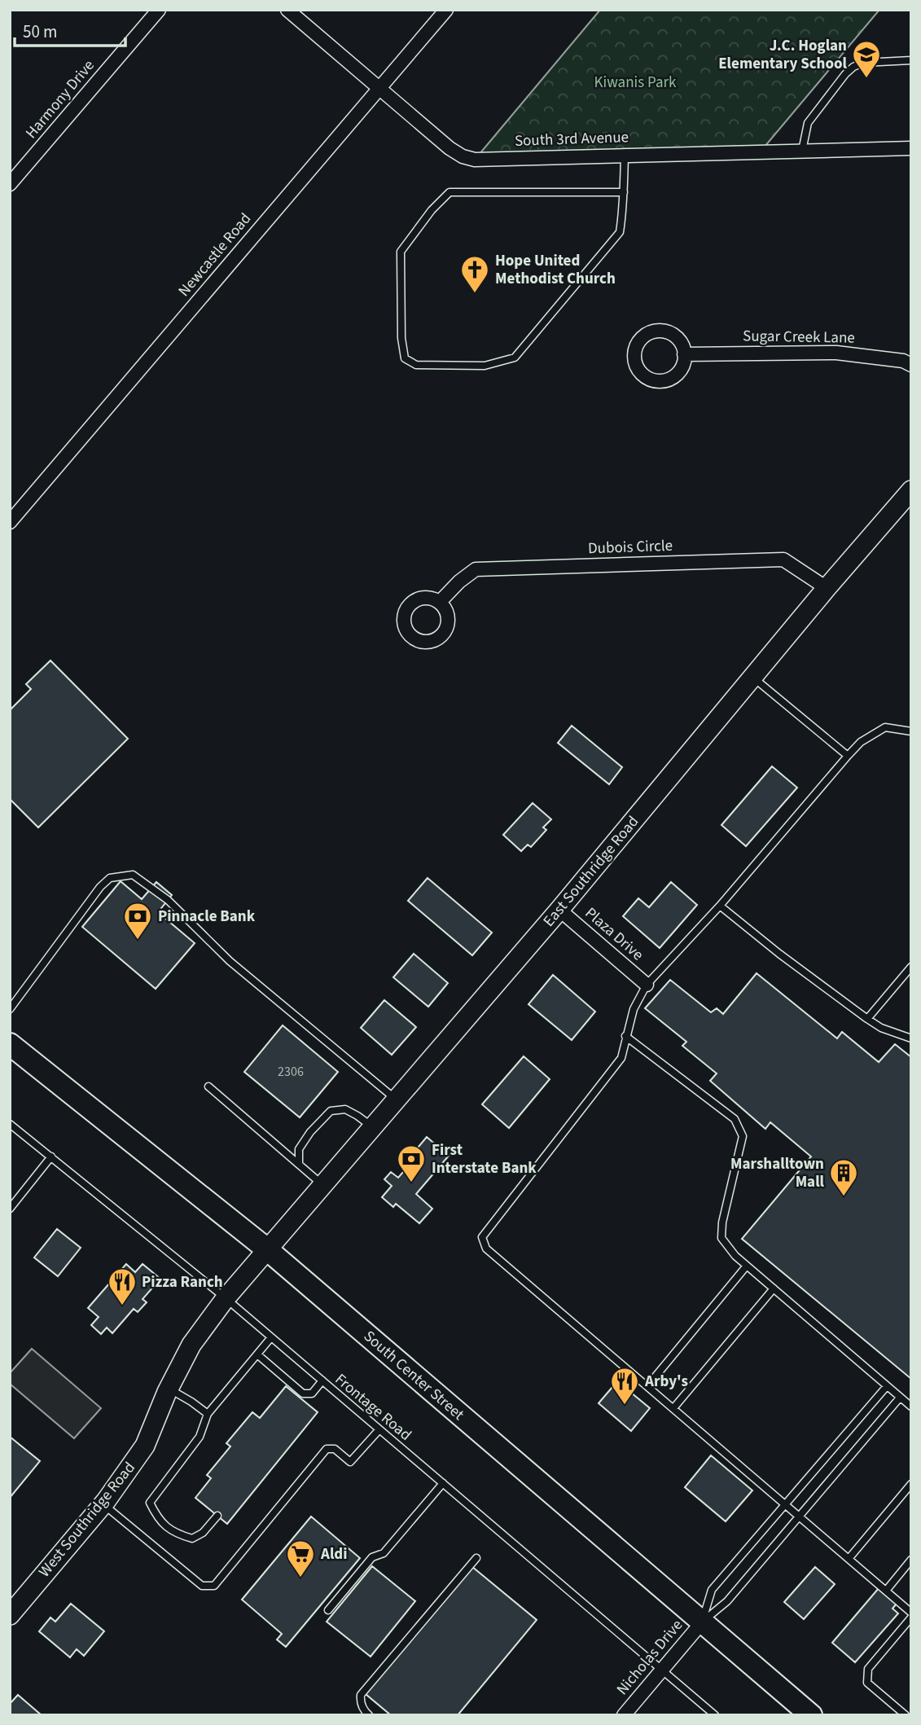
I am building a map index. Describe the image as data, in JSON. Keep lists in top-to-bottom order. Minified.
{"streets":{"main road":["South Center Street"],"street":["Harmony Drive","South 3rd Avenue","Newcastle Road","Sugar Creek Lane","Dubois Circle","East Southridge Road","Plaza Drive","West Southridge Road","Nicholas Drive"],"lane":["Frontage Road"]},"crossings":[["South 3rd Avenue","Newcastle Road"],["Dubois Circle","East Southridge Road"],["East Southridge Road","Plaza Drive"],["East Southridge Road","South Center Street"],["East Southridge Road","West Southridge Road"],["South Center Street","West Southridge Road"],["South Center Street","Nicholas Drive"],["Frontage Road","West Southridge Road"],["Frontage Road","Nicholas Drive"]],"parks":["Kiwanis Park"],"places":{"school or university":["J.C. Hoglan Elementary School"],"church":["Hope United Methodist Church"],"bank":["Pinnacle Bank","First Interstate Bank"],"building":["Marshalltown Mall"],"restaurant":["Pizza Ranch","Arby's"],"supermarket":["Aldi"]},"house_numbers":["2306"],"scale_bar":"50 m"}
